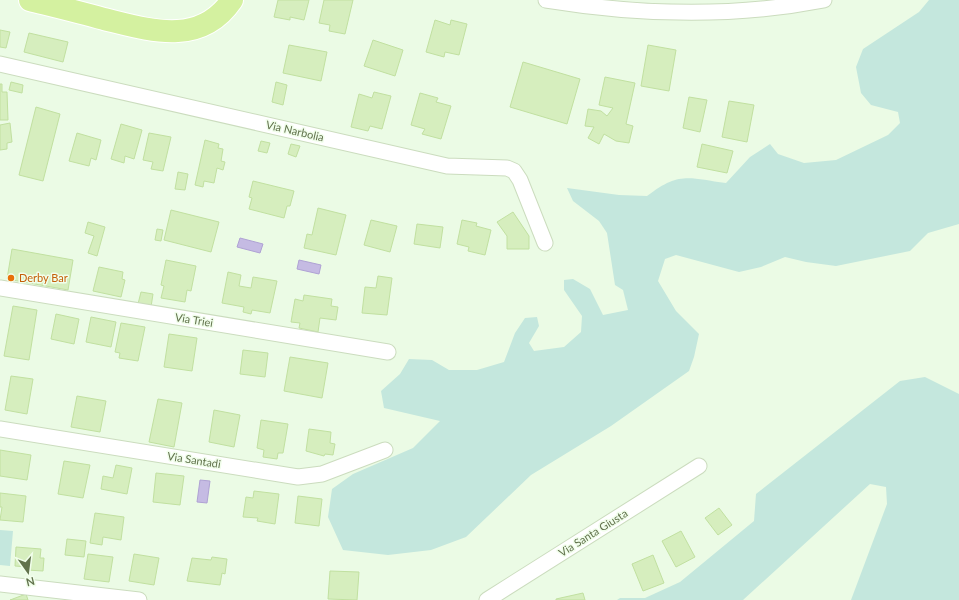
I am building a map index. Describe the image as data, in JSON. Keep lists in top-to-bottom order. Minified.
{"streets":{"street":["Via Narbolia","Via Triei","Via Santadi","Via Santa Giusta"]},"places":["Derby Bar"],"north":"bottom"}
